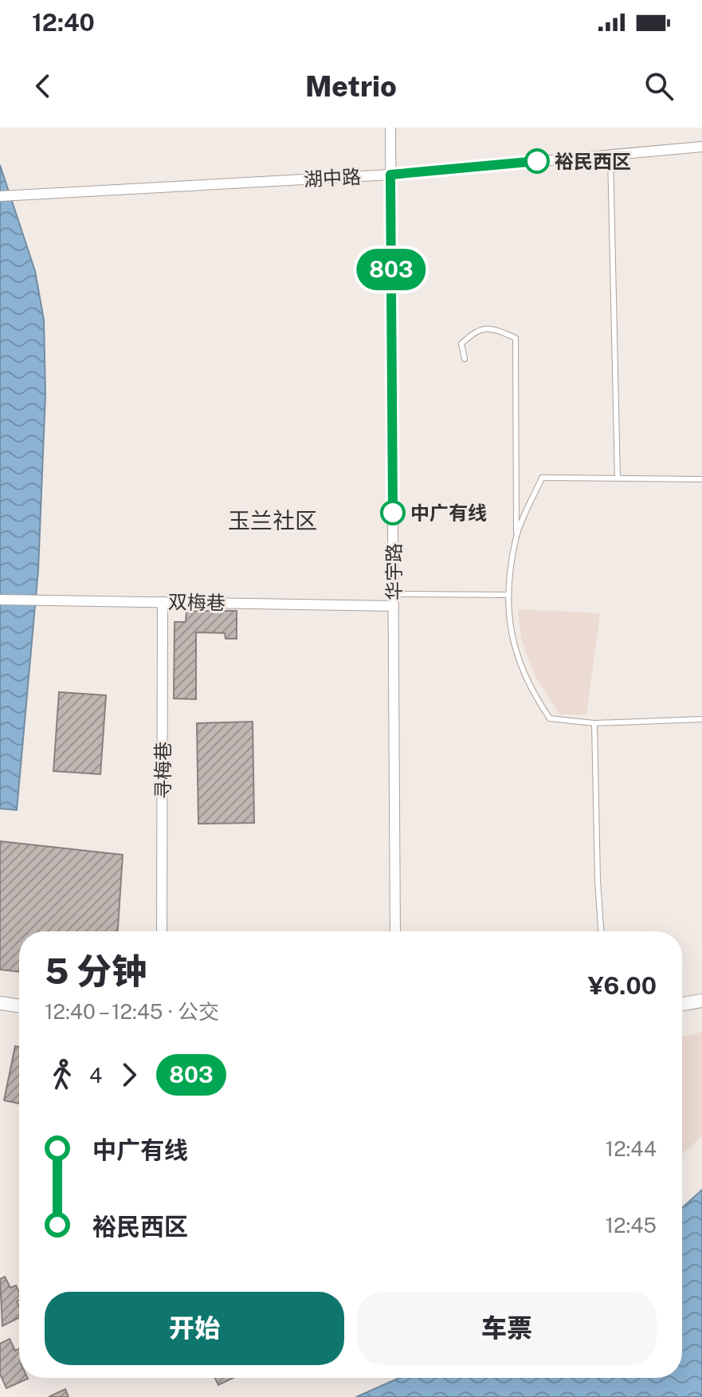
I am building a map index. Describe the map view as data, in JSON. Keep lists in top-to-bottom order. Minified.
{"streets":{"street":["湖中路","华宇路","双梅巷","寻梅巷"]},"crossings":[["湖中路","华宇路"],["华宇路","双梅巷"],["双梅巷","寻梅巷"]],"districts":["玉兰社区"],"places":["裕民西区","中广有线"],"lines":["bus line 803"],"page":{"status":"12:40","header":"Metrio","on_map":"803","heading":["5 分钟","12:40 – 12:45 · 公交","¥6.00"],"legs":["4","803"],"list":[{"name":"中广有线","value":"12:44"},{"name":"裕民西区","value":"12:45"}],"buttons":["开始","车票"]}}
